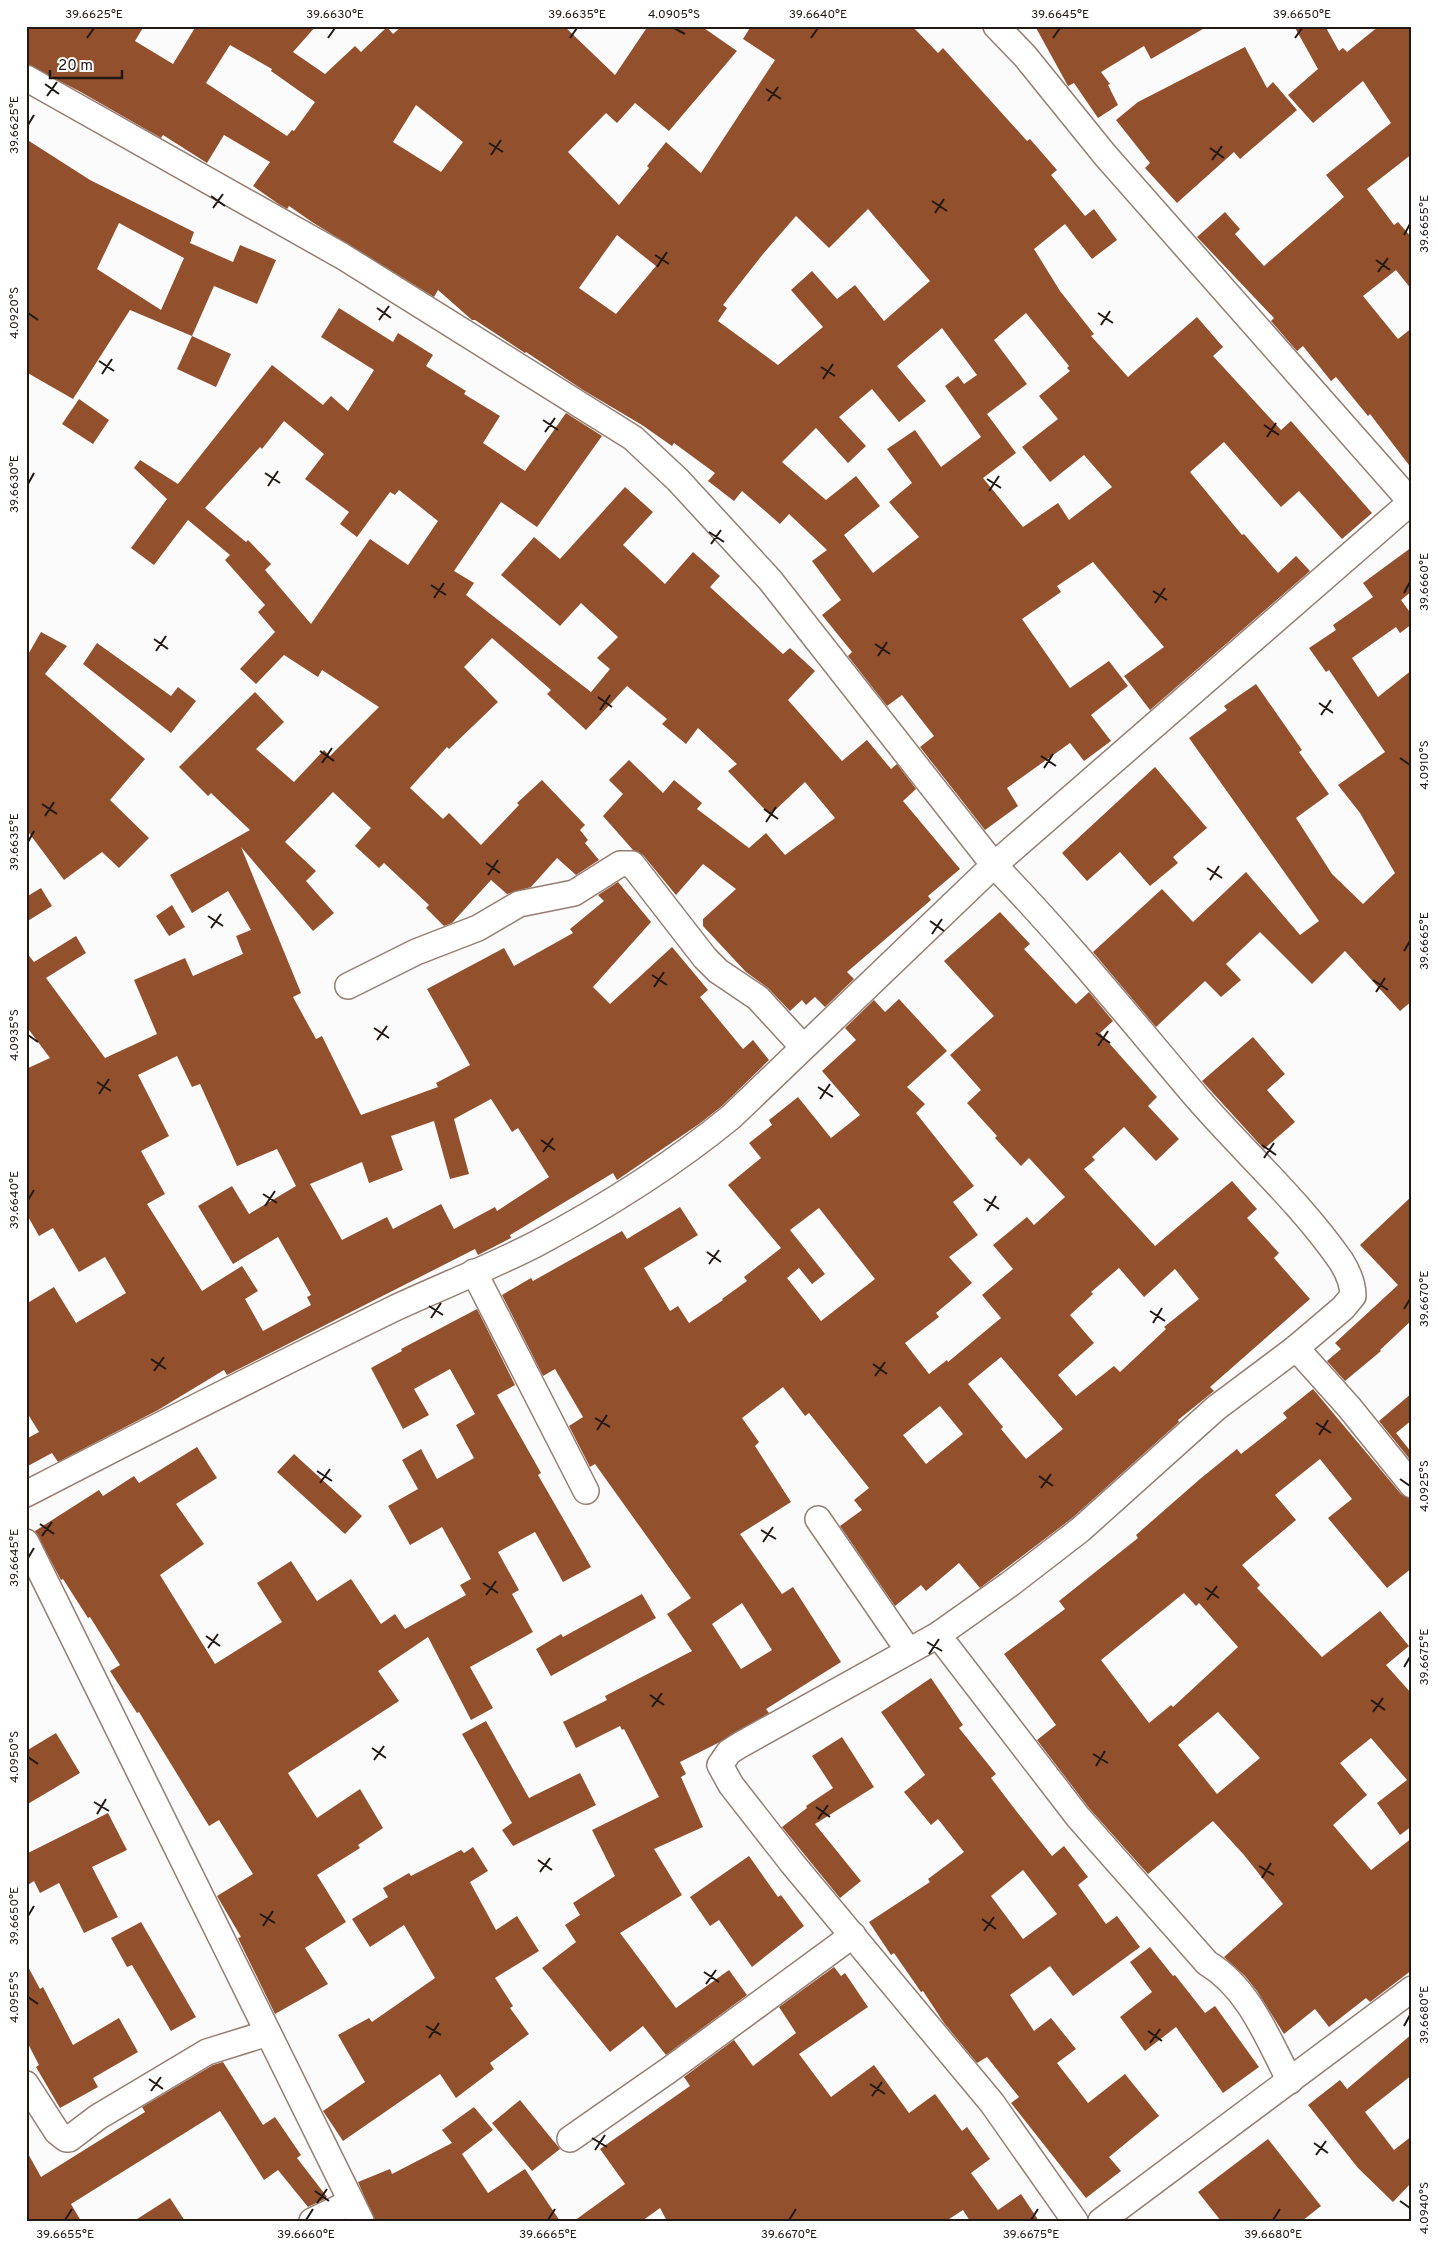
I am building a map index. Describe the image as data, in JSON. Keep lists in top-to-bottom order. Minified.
{"scale_bar":"20 m","coordinates":["39.6625°E","39.6630°E","39.6635°E","4.0905°S","39.6640°E","39.6645°E","39.6650°E","39.6655°E","4.0920°S","39.6660°E","4.0910°S","39.6665°E","4.0935°S","39.6670°E","4.0925°S","39.6675°E","4.0950°S","4.0955°S","39.6680°E","4.0940°S"]}
